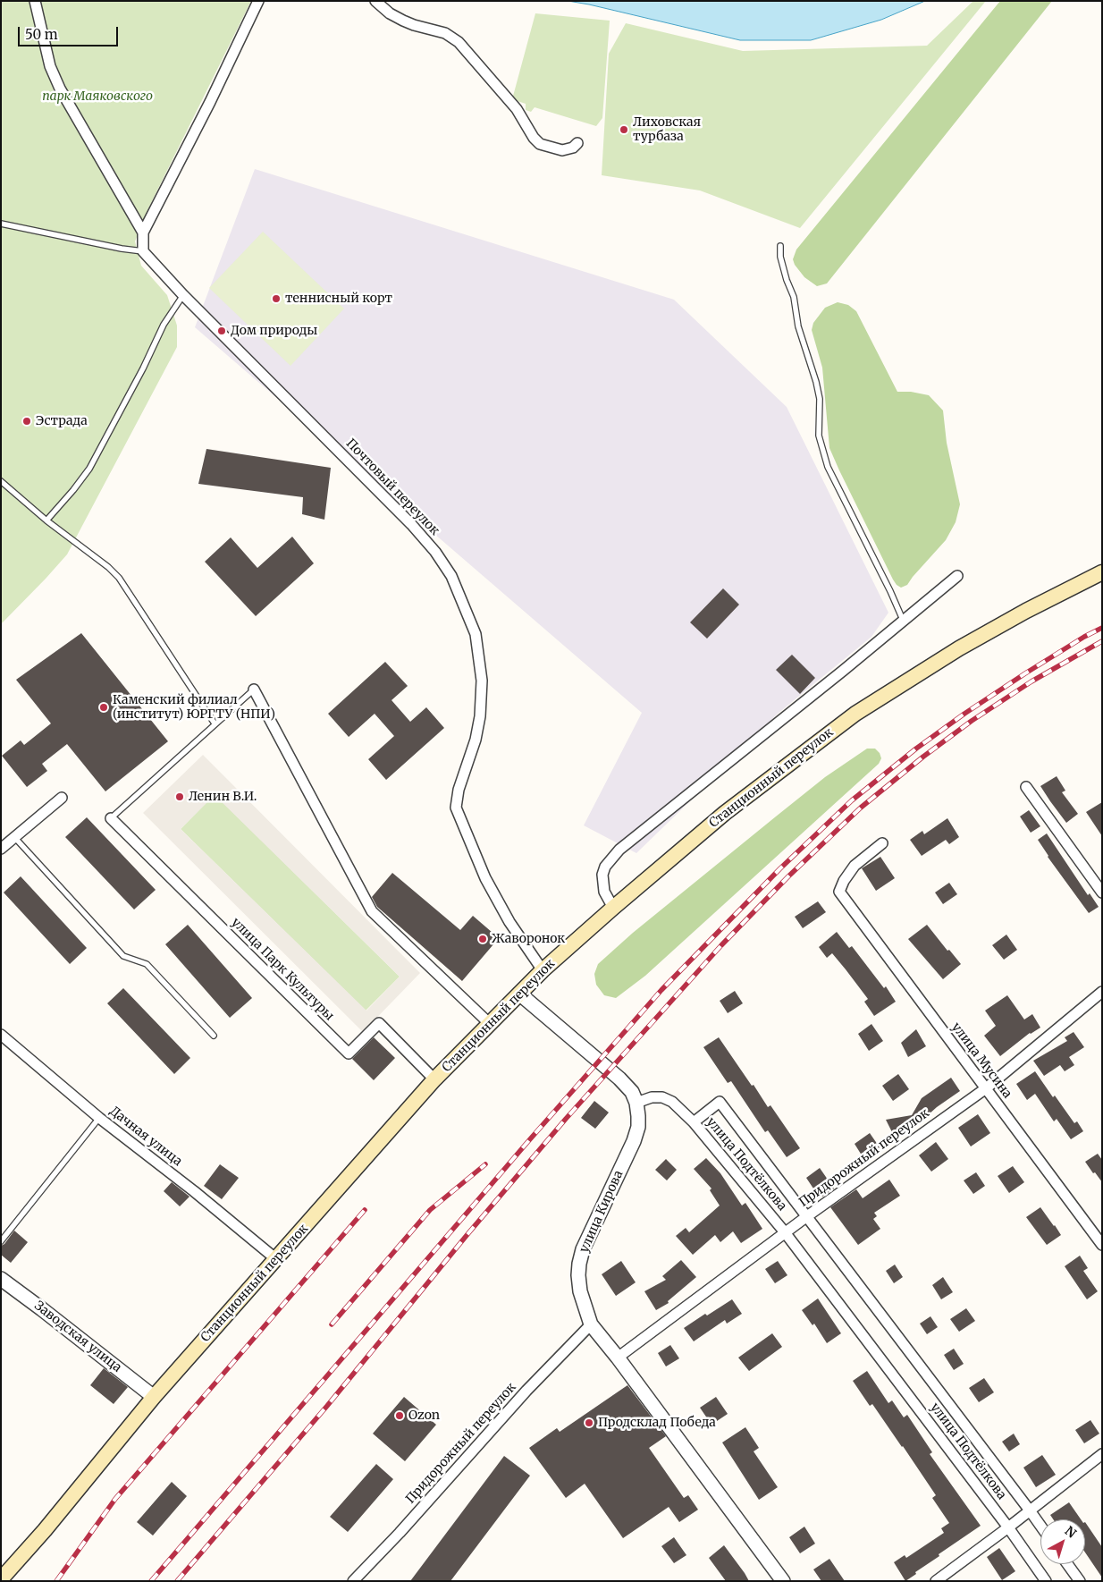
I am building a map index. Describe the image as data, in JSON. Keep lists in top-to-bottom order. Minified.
{"streets":{"main road":["Станционный переулок"],"street":["Почтовый переулок","улица Парк Культуры","улица Мусина","Дачная улица","Придорожный переулок","улица Подтёлкова","улица Кирова","Заводская улица"]},"crossings":[["Почтовый переулок","Станционный переулок"],["Станционный переулок","улица Парк Культуры"],["Станционный переулок","Дачная улица"],["Станционный переулок","улица Кирова"],["Станционный переулок","Заводская улица"],["улица Мусина","Придорожный переулок"],["Придорожный переулок","улица Подтёлкова"],["Придорожный переулок","улица Кирова"]],"parks":["парк Маяковского"],"places":["Лиховская турбаза","теннисный корт","Дом природы","Эстрада","Каменский филиал (институт) ЮРГТУ (НПИ)","Ленин В.И.","Жаворонок","Ozon","Продсклад Победа"],"scale_bar":"50 m","north":"top right"}
